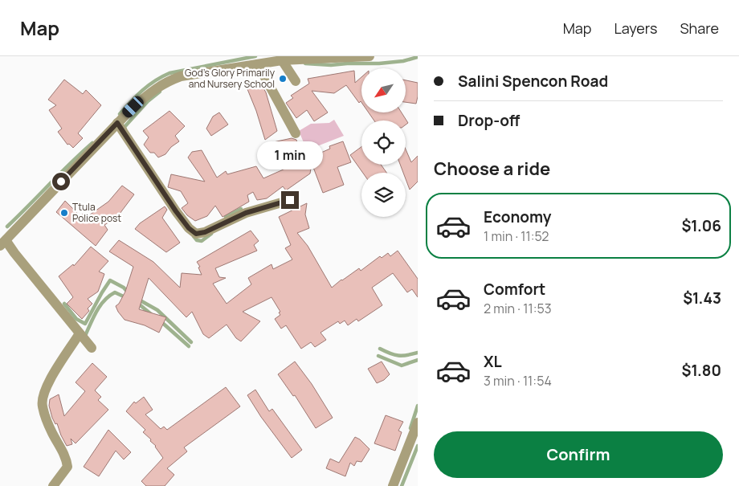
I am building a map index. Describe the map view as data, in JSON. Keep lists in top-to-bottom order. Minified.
{"places":["God's Glory Primarily and Nursery School","Ttula Police post"],"north":"bottom left","page":{"header":"Map","nav":["Map","Layers","Share"],"banner":["Salini Spencon Road","Drop-off"],"bubble":"1 min","heading":"Choose a ride","list":[{"name":"Economy","note":"1 min · 11:52","value":"$1.06"},{"name":"Comfort","note":"2 min · 11:53","value":"$1.43"},{"name":"XL","note":"3 min · 11:54","value":"$1.80"}],"buttons":"Confirm"}}
